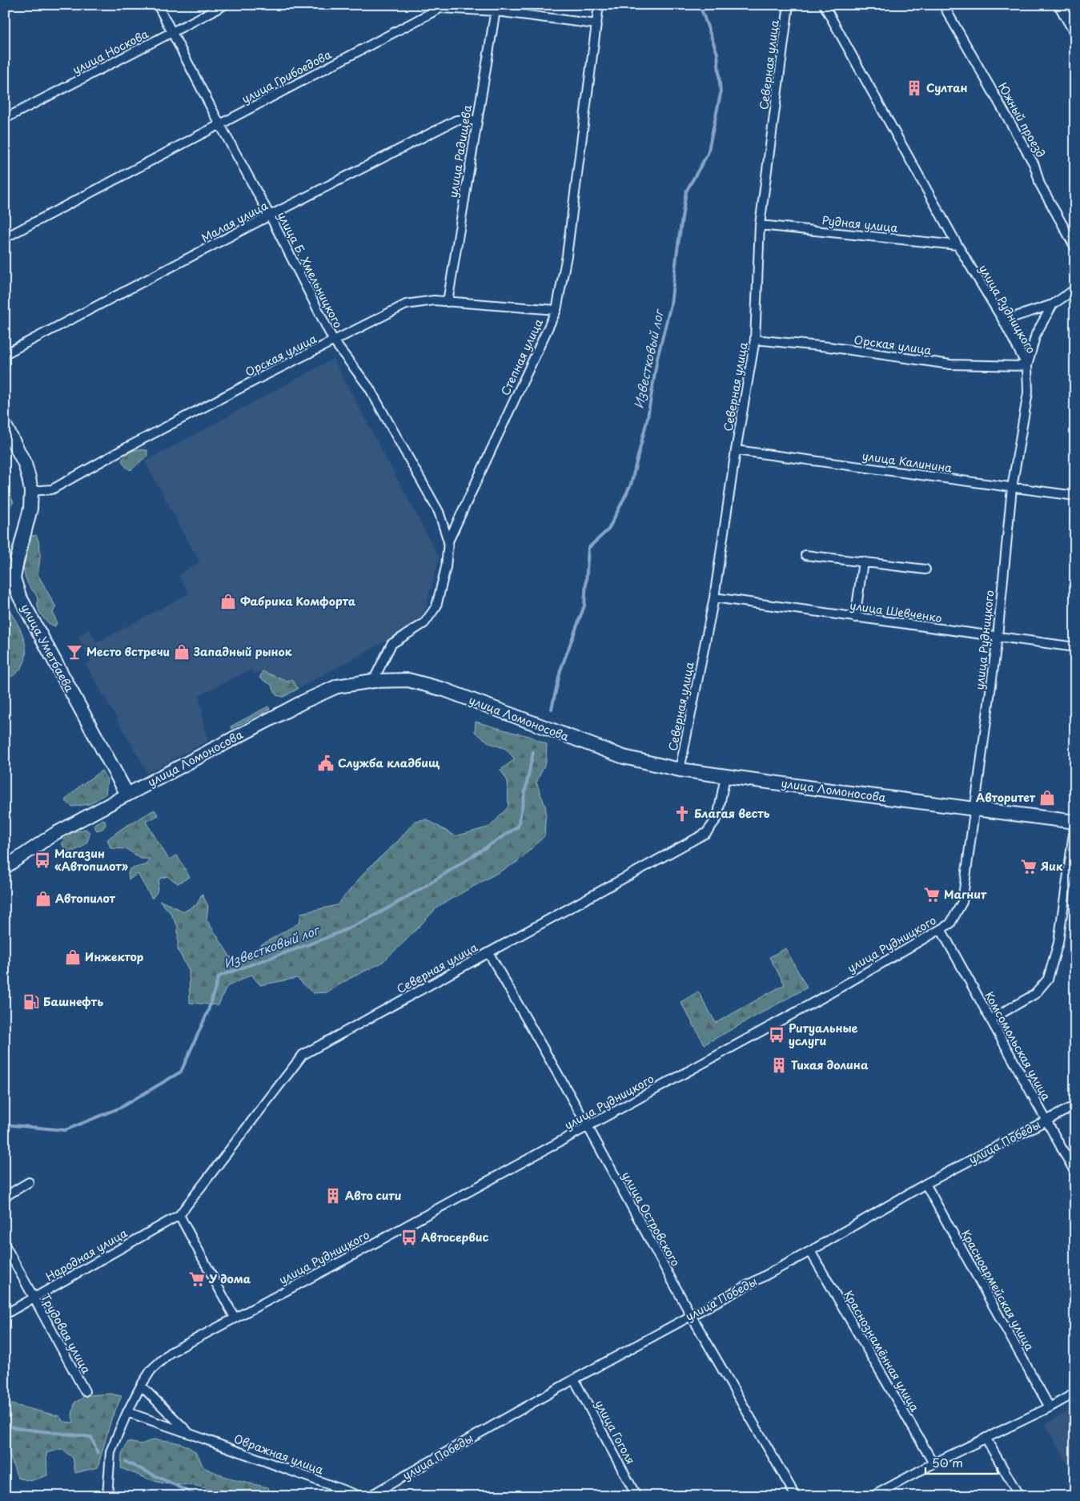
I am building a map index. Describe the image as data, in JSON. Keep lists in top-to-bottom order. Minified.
{"streets":{"main road":["улица Уметбаева","улица Ломоносова"],"street":["улица Носкова","Северная улица","улица Грибоедова","Южный проезд","улица Радищева","Малая улица","Рудная улица","улица Б. Хмельницкого","улица Рудницкого","Орская улица","Степная улица","улица Калинина","улица Шевченко","Комсомольская улица","улица Победы","улица Островского","Народная улица","Красноармейская улица","Трудовая улица","Краснознамённая улица","улица Гоголя","Овражная улица"]},"crossings":[["улица Носкова","улица Б. Хмельницкого"],["Северная улица","Рудная улица"],["Северная улица","Орская улица"],["Северная улица","улица Калинина"],["Северная улица","улица Шевченко"],["Северная улица","улица Ломоносова"],["Северная улица","улица Островского"],["Северная улица","Народная улица"],["улица Грибоедова","улица Радищева"],["улица Грибоедова","улица Б. Хмельницкого"],["улица Грибоедова","Степная улица"],["улица Радищева","Малая улица"],["улица Радищева","Орская улица"],["Малая улица","улица Б. Хмельницкого"],["Рудная улица","улица Рудницкого"],["улица Б. Хмельницкого","Орская улица"],["улица Б. Хмельницкого","Степная улица"],["улица Рудницкого","Орская улица"],["улица Рудницкого","улица Калинина"],["улица Рудницкого","улица Шевченко"],["улица Рудницкого","улица Ломоносова"],["улица Рудницкого","Комсомольская улица"],["улица Рудницкого","улица Островского"],["улица Рудницкого","Овражная улица"],["Орская улица","Степная улица"],["Орская улица","улица Уметбаева"],["Степная улица","улица Ломоносова"],["улица Уметбаева","улица Ломоносова"],["Комсомольская улица","улица Победы"],["улица Победы","улица Островского"],["улица Победы","Красноармейская улица"],["улица Победы","Краснознамённая улица"],["улица Победы","улица Гоголя"],["Народная улица","Трудовая улица"]],"water":["Известковый лог"],"places":{"building":["Султан","Тихая долина","Авто сити"],"shop":["Фабрика Комфорта","Западный рынок","Авторитет","Автопилот","Инжектор"],"bar":["Место встречи"],"public building":["Служба кладбищ"],"church":["Благая весть"],"bus stop":["Магазин «Автопилот»","Ритуальные услуги","Автосервис"],"supermarket":["Яик","Магнит","У дома"],"fuel station":["Башнефть"]},"scale_bar":"50 m"}
